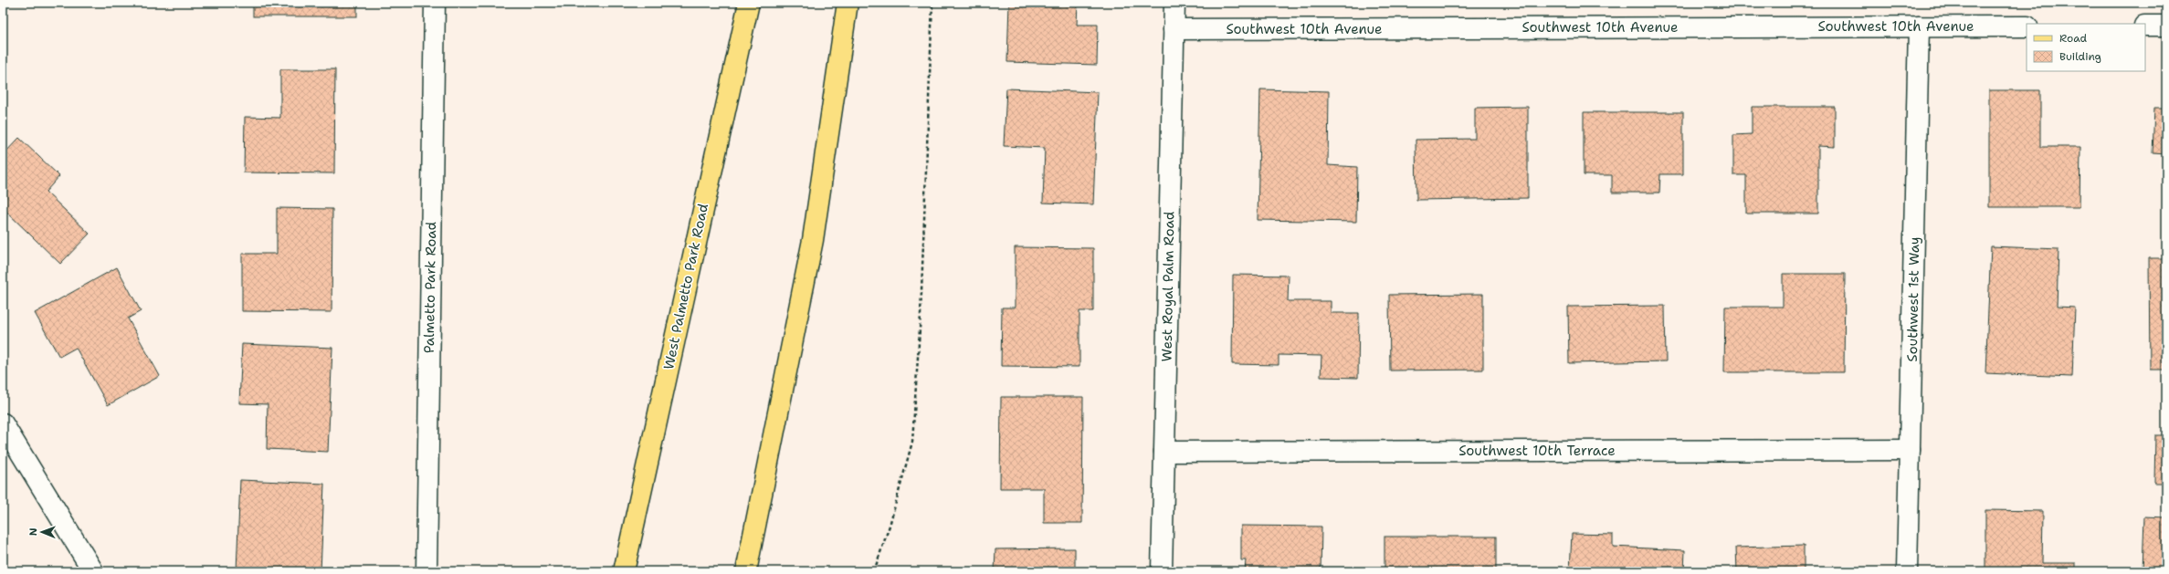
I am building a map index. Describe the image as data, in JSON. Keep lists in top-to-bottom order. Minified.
{"streets":{"main road":["West Palmetto Park Road"],"street":["Southwest 10th Avenue","West Royal Palm Road","Palmetto Park Road","Southwest 1st Way","Southwest 10th Terrace"]},"crossings":[["Southwest 10th Avenue","West Royal Palm Road"],["Southwest 10th Avenue","Southwest 1st Way"],["West Royal Palm Road","Southwest 10th Terrace"],["Southwest 1st Way","Southwest 10th Terrace"]],"legend":["Road","Building"],"north":"left"}
